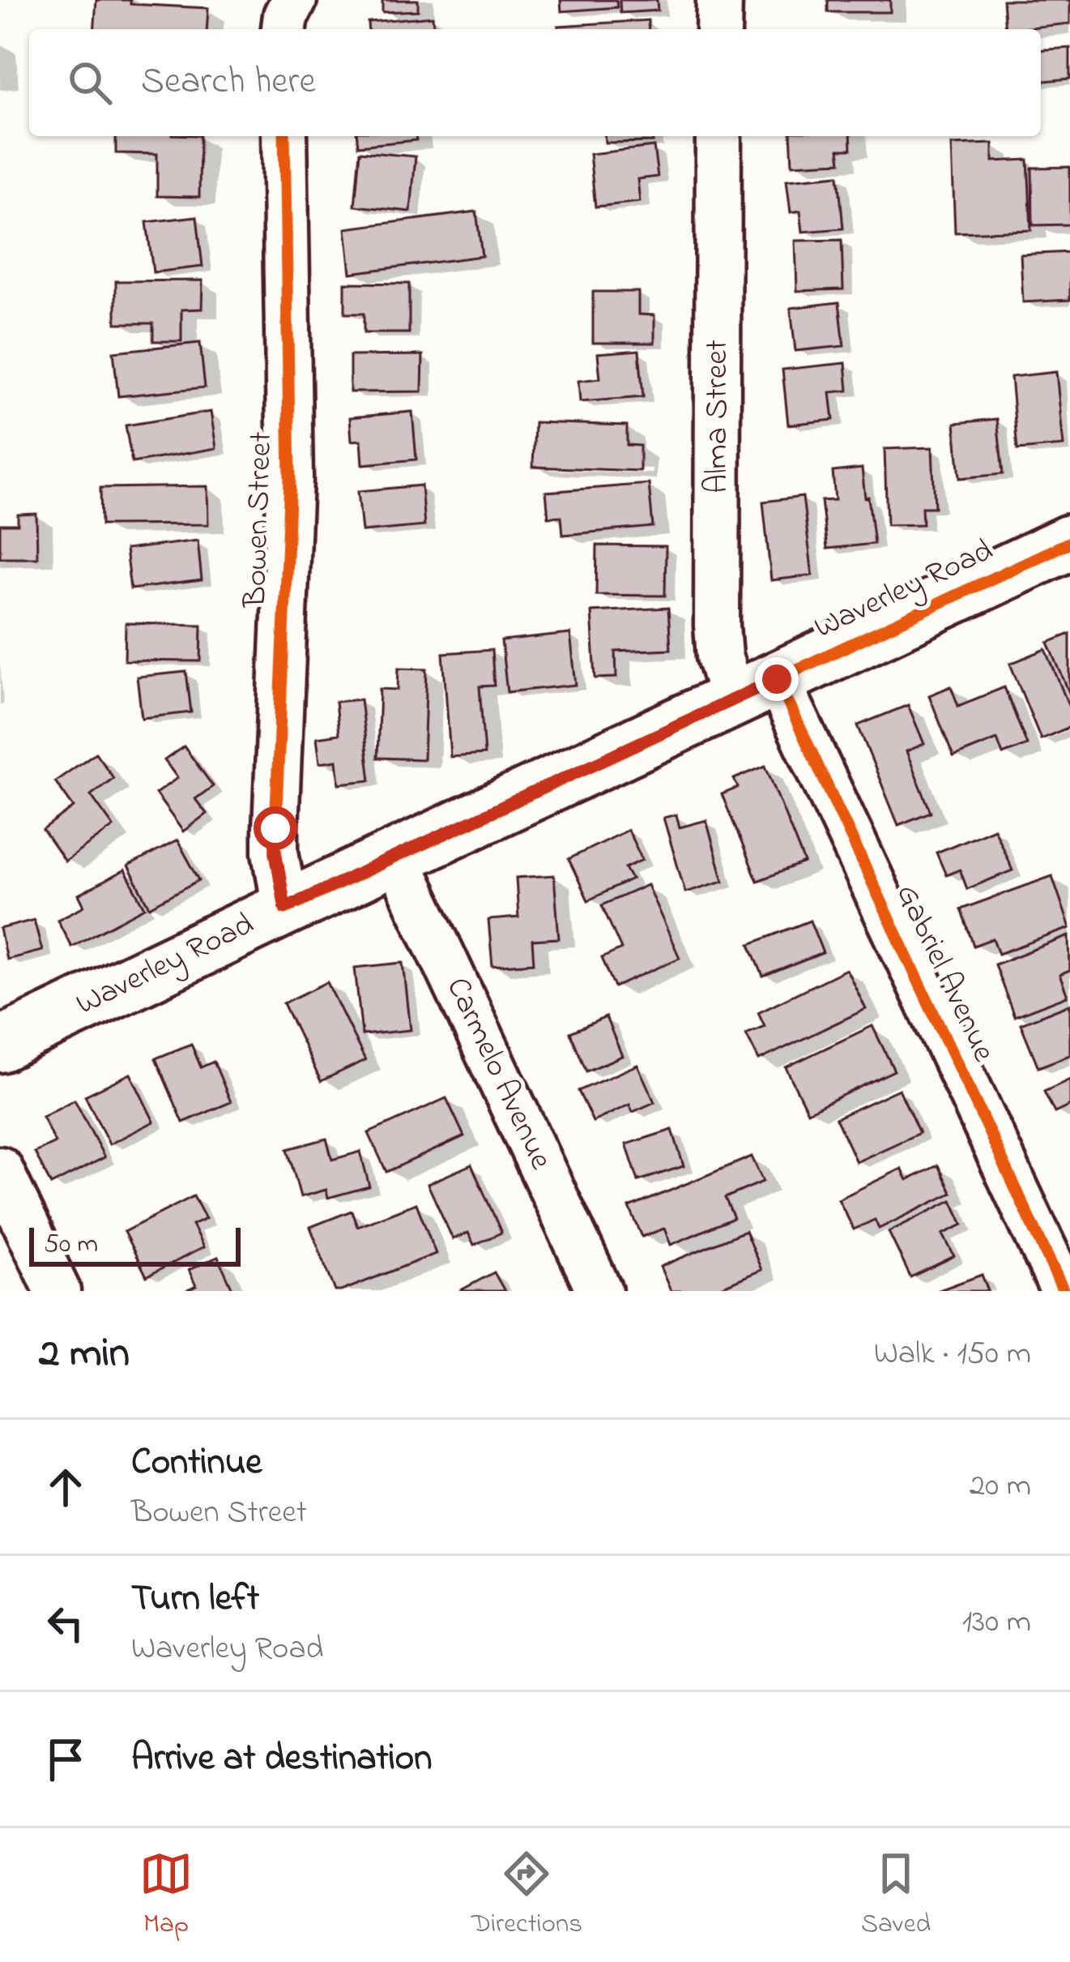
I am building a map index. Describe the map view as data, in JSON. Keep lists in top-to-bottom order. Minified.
{"streets":{"main road":["Waverley Road"],"street":["Alma Street","Bowen Street","Gabriel Avenue","Carmelo Avenue"]},"crossings":[["Alma Street","Waverley Road"],["Alma Street","Gabriel Avenue"],["Bowen Street","Waverley Road"],["Waverley Road","Gabriel Avenue"],["Waverley Road","Carmelo Avenue"]],"scale_bar":"50 m","page":{"search":"Search here","scale":"50 m","heading":["2 min","Walk · 150 m"],"list":[["Continue","Bowen Street","20 m"],["Turn left","Waverley Road","130 m"],"Arrive at destination"],"nav":["Map","Directions","Saved"]}}
